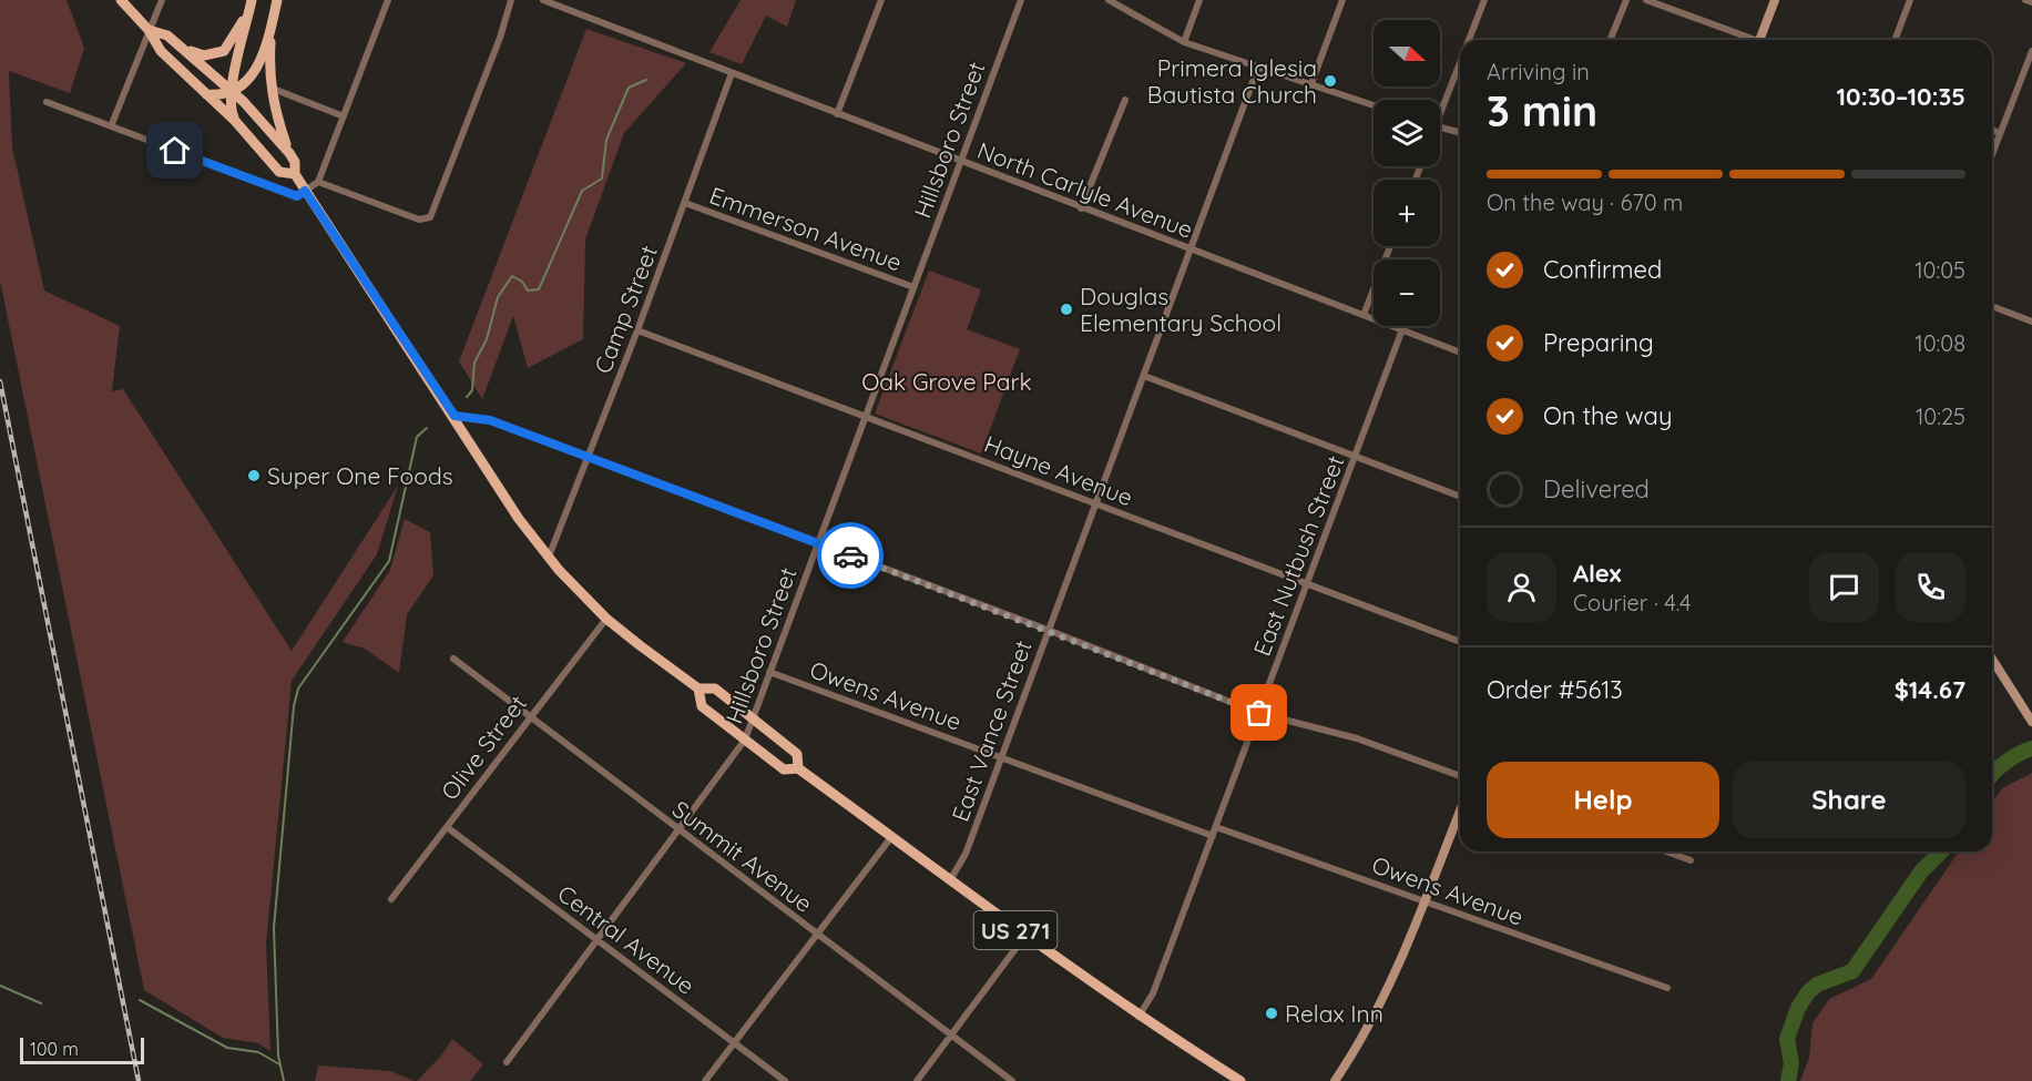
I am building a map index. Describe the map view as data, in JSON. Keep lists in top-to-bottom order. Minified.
{"streets":{"main road":["US 271"],"street":["Hillsboro Street","North Carlyle Avenue","Emmerson Avenue","Camp Street","Hayne Avenue","East Nutbush Street","Owens Avenue","East Vance Street","Olive Street","Summit Avenue","Central Avenue"]},"crossings":[["Hillsboro Street","North Carlyle Avenue"],["Hillsboro Street","Emmerson Avenue"],["Hillsboro Street","Hayne Avenue"],["Hillsboro Street","Owens Avenue"],["Hillsboro Street","Summit Avenue"],["Hillsboro Street","US 271"],["Hillsboro Street","Central Avenue"],["North Carlyle Avenue","Camp Street"],["North Carlyle Avenue","East Nutbush Street"],["North Carlyle Avenue","East Vance Street"],["Emmerson Avenue","Camp Street"],["Camp Street","Hayne Avenue"],["Camp Street","US 271"],["Hayne Avenue","East Nutbush Street"],["Hayne Avenue","East Vance Street"],["East Nutbush Street","Owens Avenue"],["East Nutbush Street","US 271"],["Owens Avenue","East Vance Street"],["East Vance Street","US 271"],["Olive Street","Summit Avenue"],["Olive Street","US 271"],["Olive Street","Central Avenue"]],"parks":["Oak Grove Park"],"places":["Primera Iglesia Bautista Church","Douglas Elementary School","Super One Foods","Relax Inn"],"scale_bar":"100 m","north":"right","page":{"map_buttons":["+","−"],"heading":["3 min","Arriving in","10:30–10:35"],"panel":["Alex","Courier · 4.4","Order #5613","$14.67"],"bar":"On the way · 670 m","list":[["Confirmed","10:05"],["Preparing","10:08"],["On the way","10:25"],"Delivered"],"buttons":["Help","Share"],"scale":"100 m"}}
